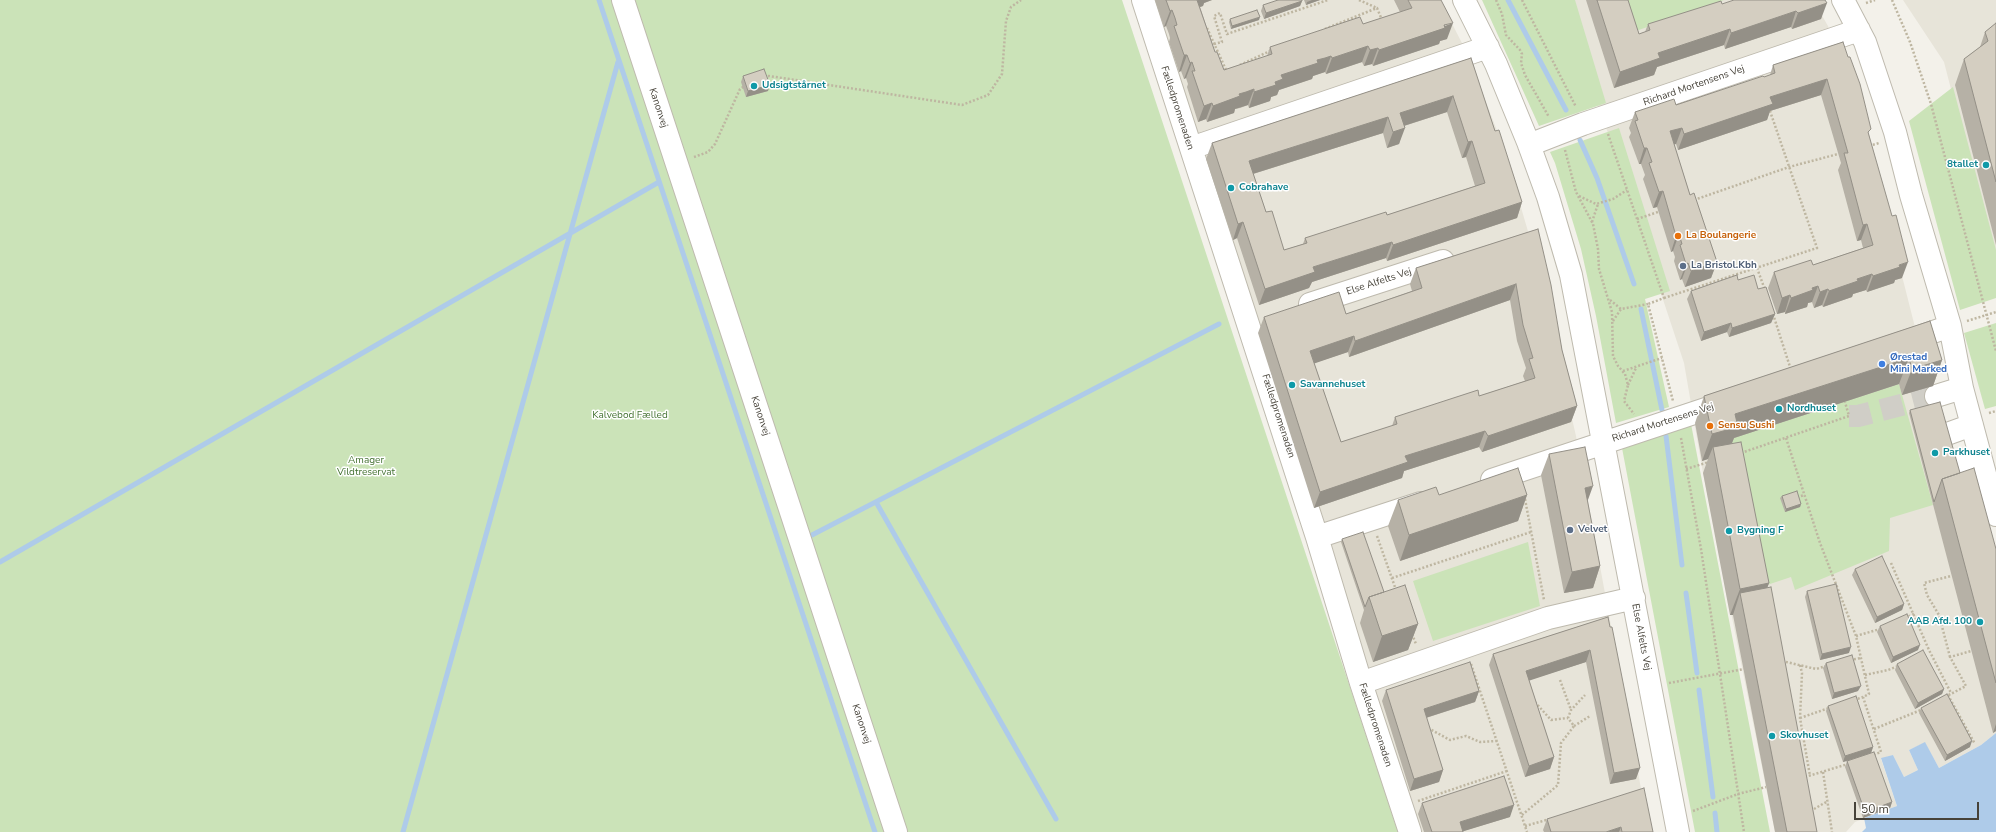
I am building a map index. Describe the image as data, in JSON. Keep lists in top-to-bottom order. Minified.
{"streets":{"street":["Richard Mortensens Vej","Kanonvej","Fælledpromenaden","Else Alfelts Vej"]},"crossings":[["Richard Mortensens Vej","Else Alfelts Vej"]],"parks":["Kalvebod Fælled","Amager Vildtreservat"],"places":["Udsigtstårnet","8tallet","Cobrahave","La Boulangerie","La Bristol.Kbh","Ørestad Mini Marked","Savannehuset","Nordhuset","Sensu Sushi","Parkhuset","Velvet","Bygning F","AAB Afd. 100","Skovhuset"],"scale_bar":"50 m"}
